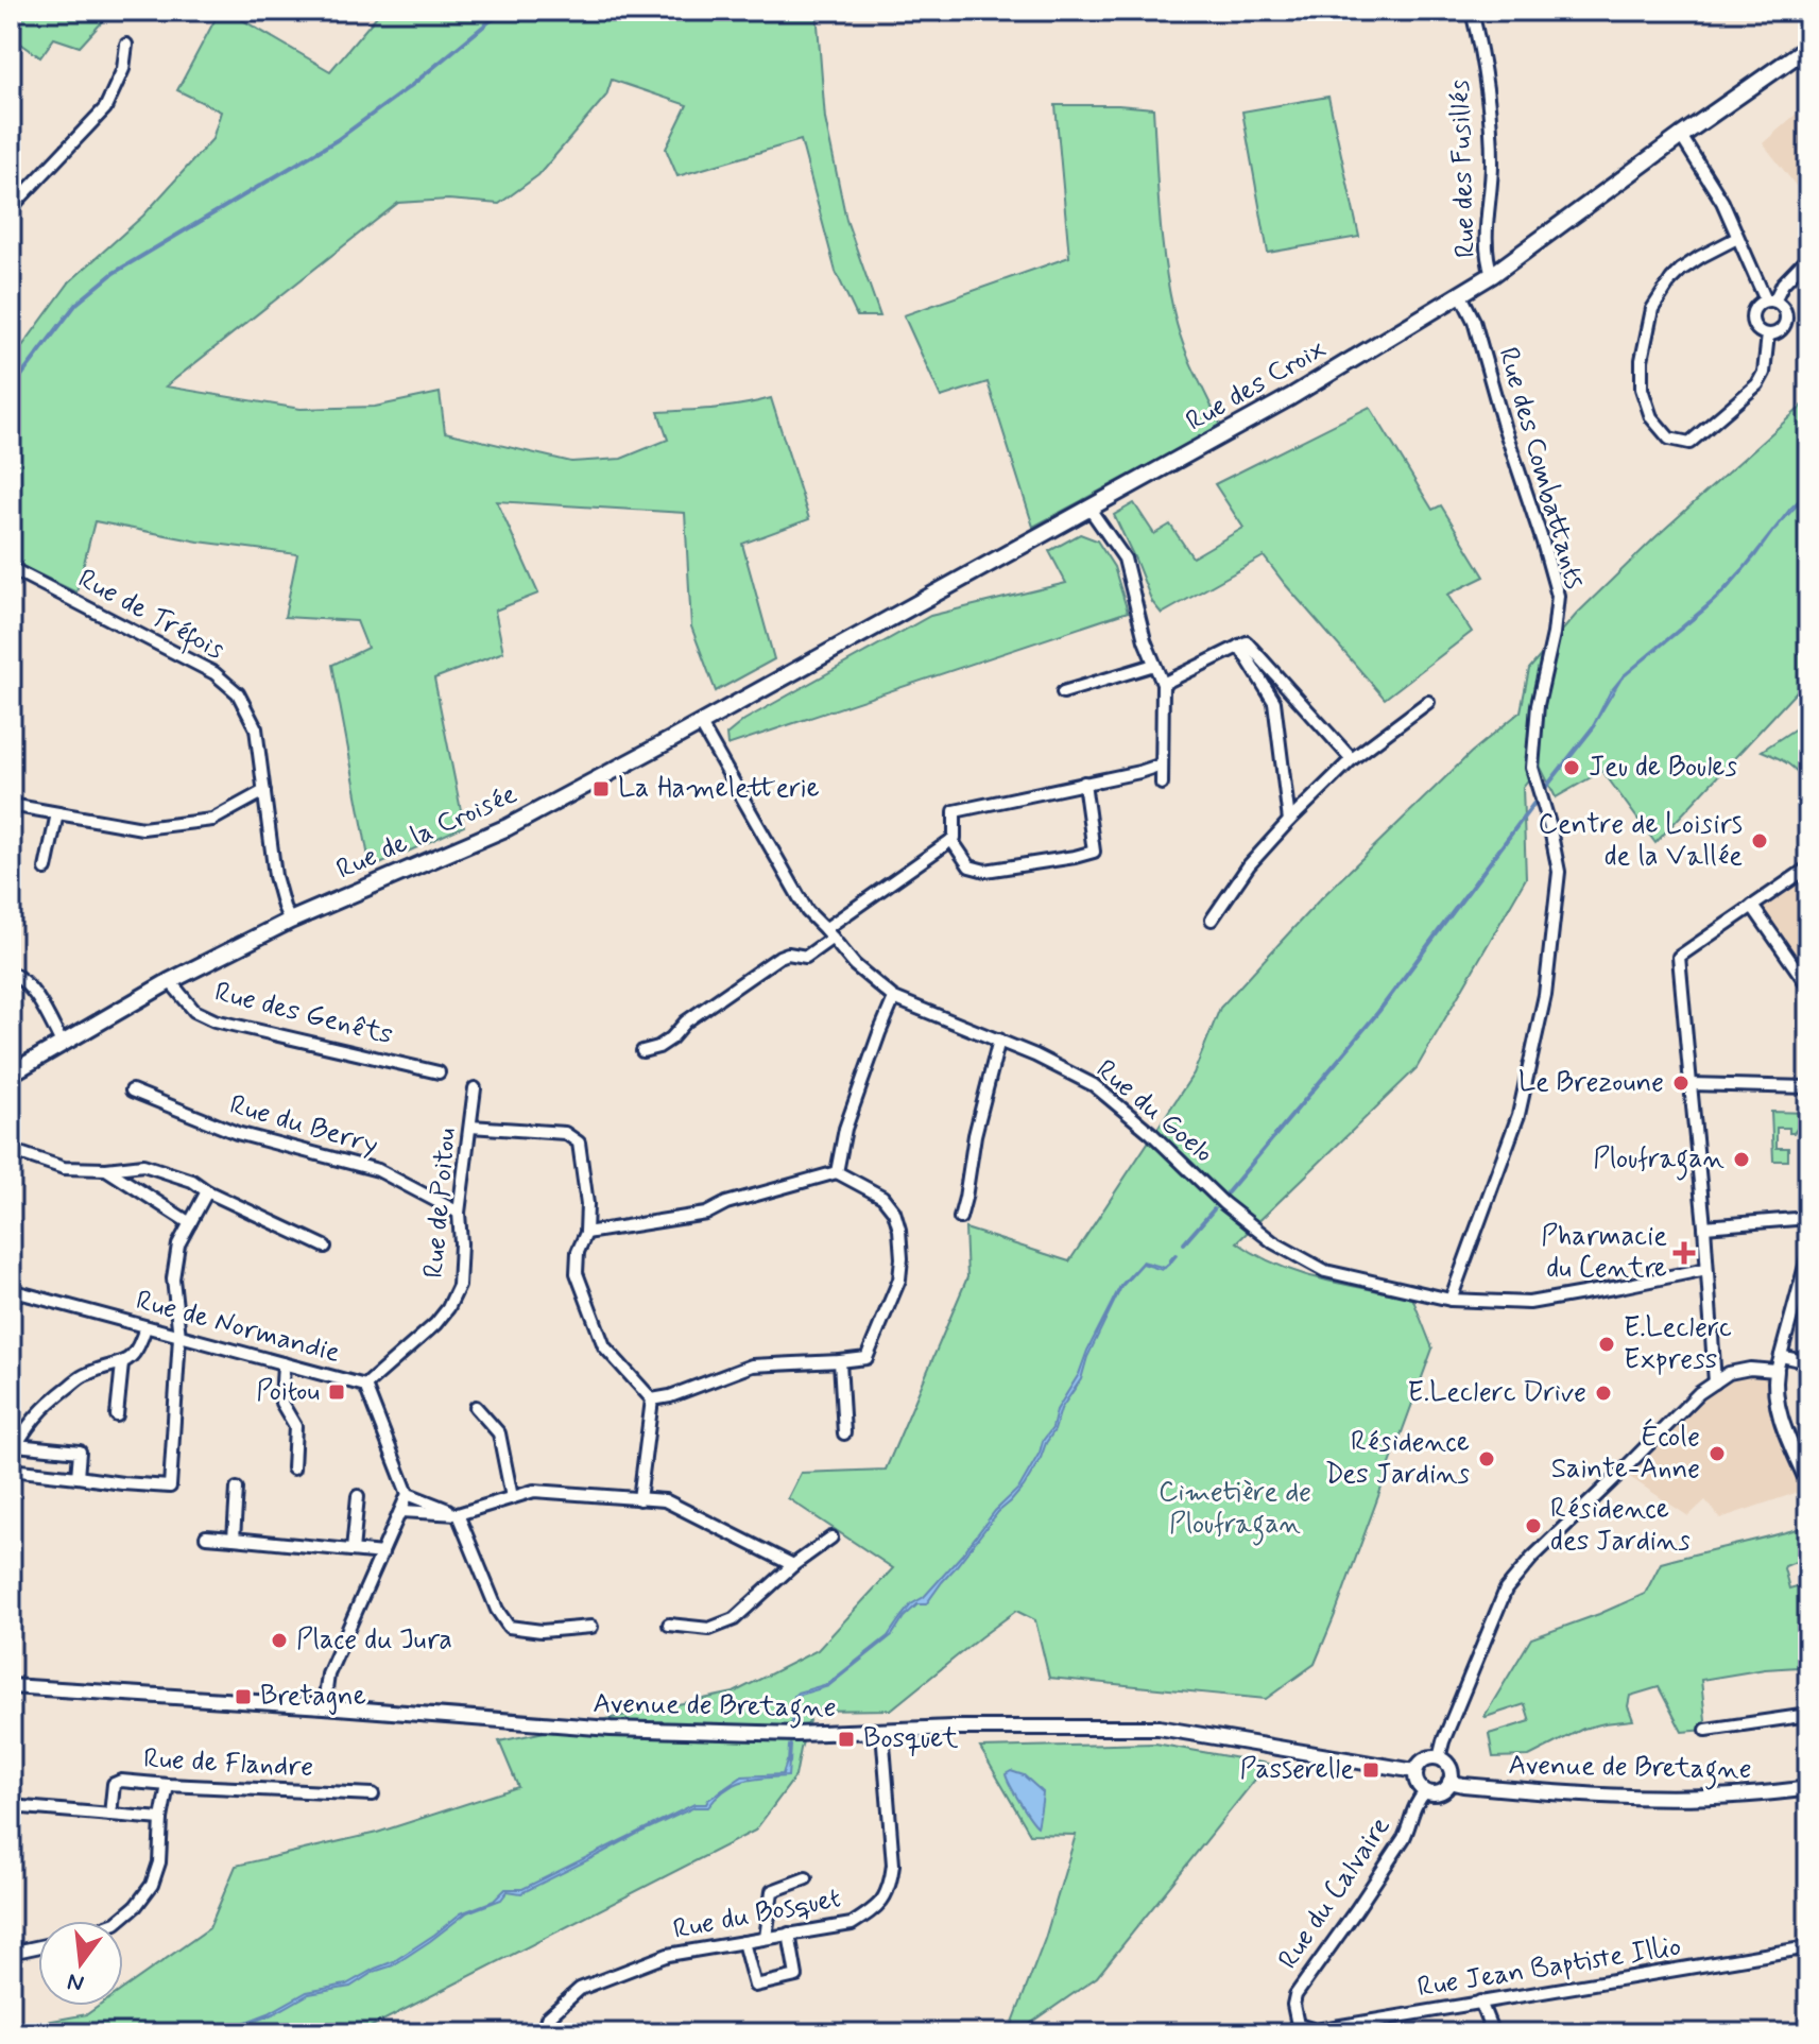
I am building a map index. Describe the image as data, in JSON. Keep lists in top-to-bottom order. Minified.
{"streets":{"main road":["Rue des Croix","Rue de la Croisée"],"street":["Rue des Fusillés","Rue des Combattants","Rue de Tréfois","Rue des Genêts","Rue du Goelo","Rue du Berry","Rue de Poitou","Rue de Normandie","Avenue de Bretagne","Rue de Flandre","Rue du Calvaire","Rue du Bosquet","Rue Jean Baptiste Illio"]},"crossings":[["Rue des Fusillés","Rue des Croix"],["Rue des Croix","Rue des Combattants"],["Rue des Croix","Rue de la Croisée"],["Rue des Croix","Rue du Goelo"],["Rue des Combattants","Rue du Goelo"],["Rue de Tréfois","Rue de la Croisée"],["Rue de la Croisée","Rue des Genêts"],["Rue de la Croisée","Rue du Goelo"],["Rue du Berry","Rue de Poitou"],["Rue de Poitou","Rue de Normandie"],["Avenue de Bretagne","Rue du Calvaire"],["Avenue de Bretagne","Rue du Bosquet"],["Rue du Calvaire","Rue Jean Baptiste Illio"]],"parks":["Cimetière de Ploufragan"],"places":{"other":["Jeu de Boules","Centre de Loisirs de la Vallée","Le Brezoune","Ploufragan","E.Leclerc Express","E.Leclerc Drive","École Sainte-Anne","Résidence Des Jardins","Résidence des Jardins","Place du Jura"],"transit":["La Hameletterie","Poitou","Bretagne","Bosquet","Passerelle"],"health":["Pharmacie du Centre"]},"north":"bottom"}
